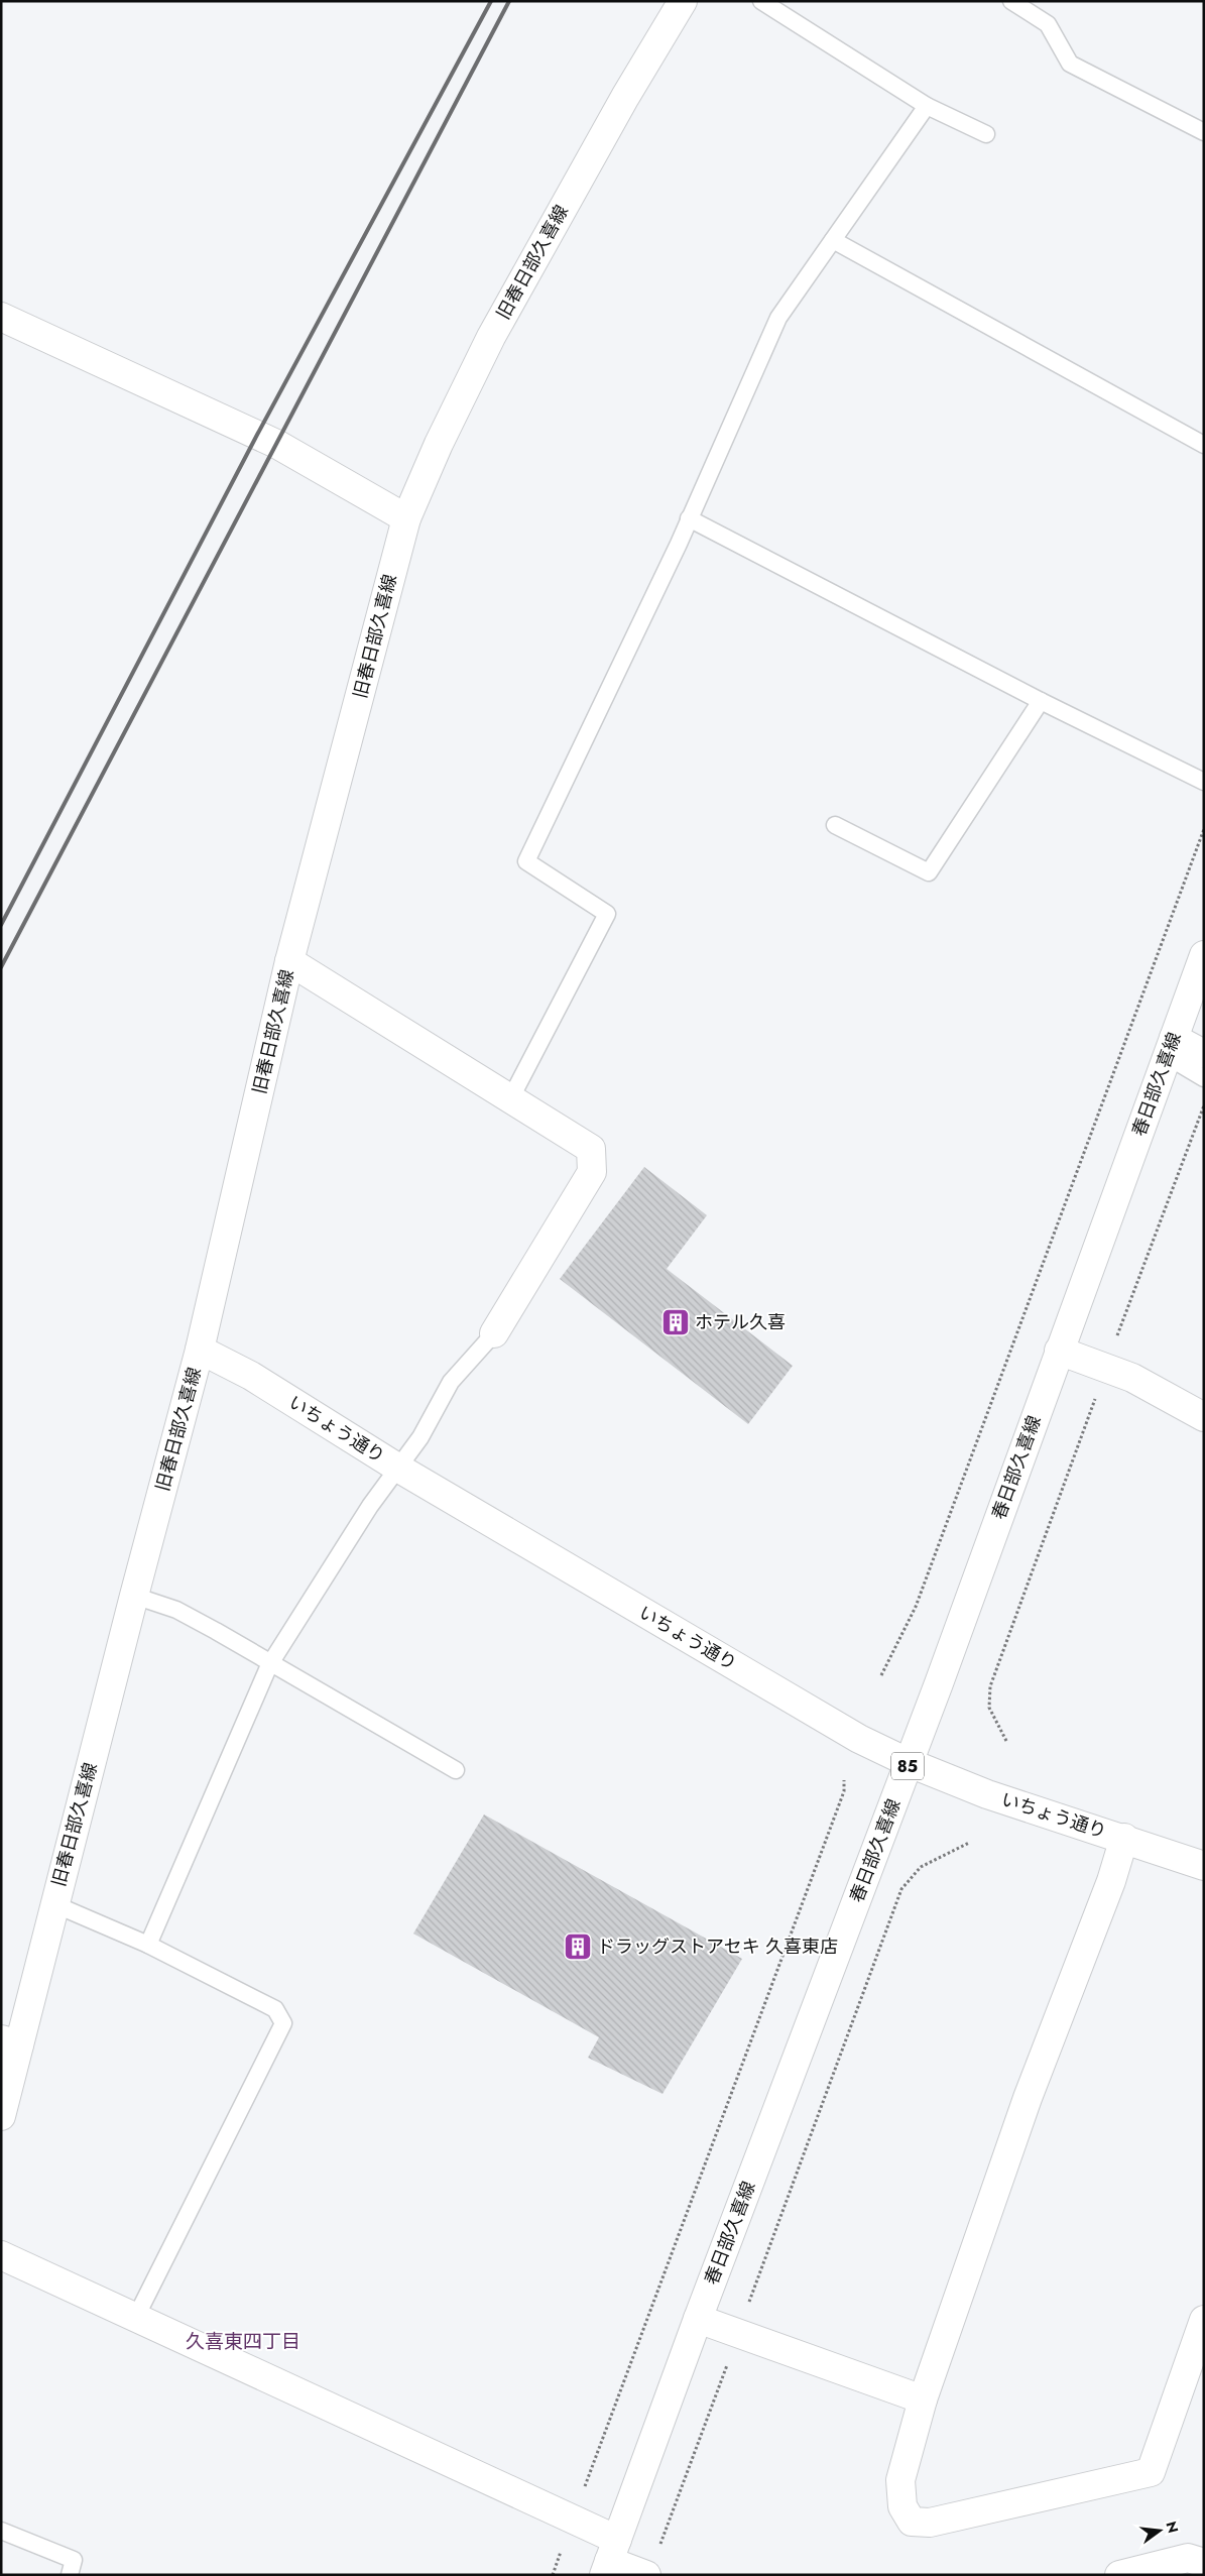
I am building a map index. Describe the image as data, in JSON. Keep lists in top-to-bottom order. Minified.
{"streets":{"street":["旧春日部久喜線","春日部久喜線","いちょう通り","85"]},"crossings":[["旧春日部久喜線","いちょう通り"],["春日部久喜線","いちょう通り"]],"districts":["久喜東四丁目"],"places":{"building":["ホテル久喜","ドラッグストアセキ 久喜東店"]},"north":"right"}
